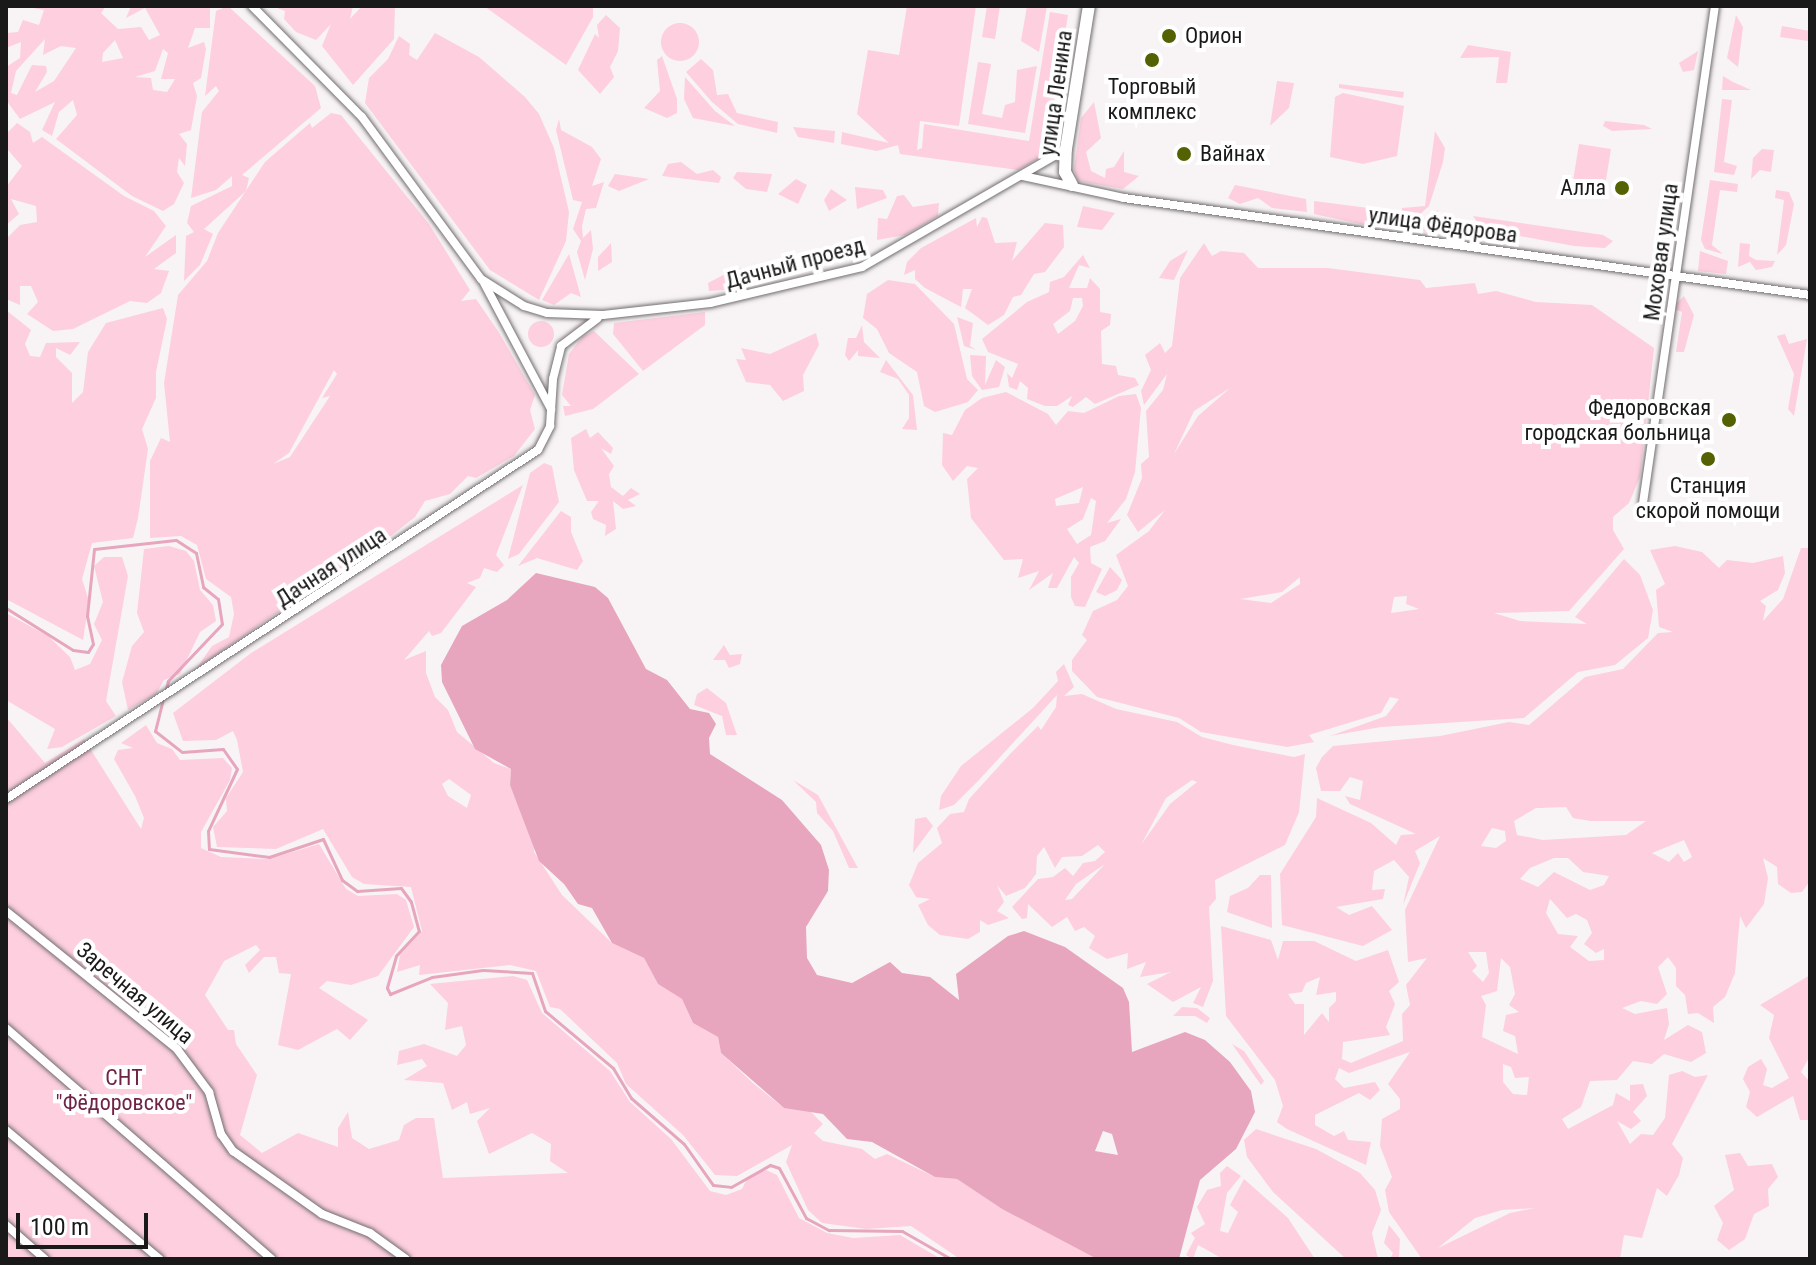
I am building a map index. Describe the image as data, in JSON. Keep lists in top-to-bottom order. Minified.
{"streets":{"street":["улица Ленина","улица Фёдорова","Моховая улица","Дачный проезд","Дачная улица","Заречная улица"]},"crossings":[["улица Ленина","улица Фёдорова"],["улица Ленина","Дачный проезд"],["улица Фёдорова","Моховая улица"],["улица Фёдорова","Дачный проезд"],["Дачный проезд","Дачная улица"]],"parks":["СНТ \"Фёдоровское\""],"places":["Орион","Торговый комплекс","Вайнах","Алла","Федоровская городская больница","Станция скорой помощи"],"scale_bar":"100 m"}
